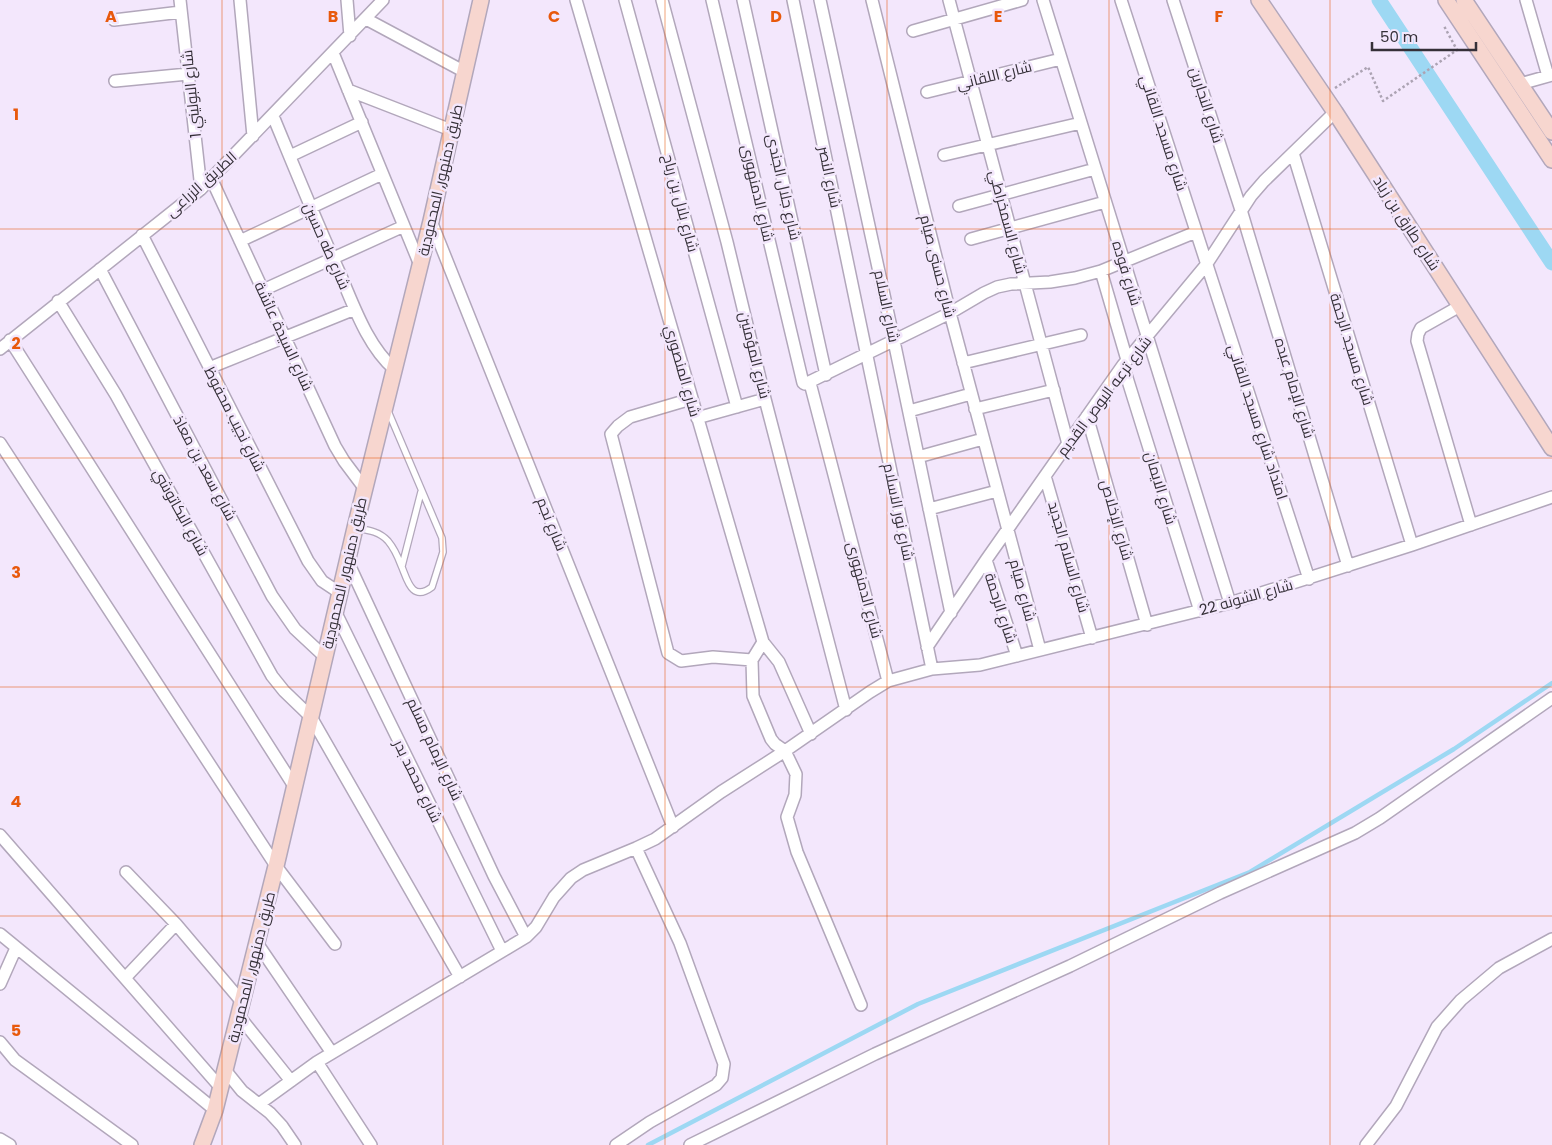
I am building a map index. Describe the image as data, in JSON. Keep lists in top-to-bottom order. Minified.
{"streets":{"main road":["طريق دمنهور, المحمودية","شارع طارق بن زياد"],"street":["شارع اللقاني","شارع البوليني 1","شارع النجارين","شارع مسجد اللقاني","شارع النصر","الطريق الزراعى","شارع جلال الجندى","شارع الدمنهورى","شارع بلال بن رباح","شارع السمخراطي","شارع طه حسين","شارع حسنى صيام","شارع فوده","شارع السلام","شارع السيدة عائشة","شارع مسجد الرحمة","شارع المؤمنين","شارع المنصوري","شارع الإمام عبده","شارع ترعه البوص القديم","شارع نجيب محفوظ","امتداد شارع مسجد اللقاني","شارع سعد بن معاذ","شارع الايمان","شارع البكاتوشي","شارع نور الاسلام","شارع الإخلاص","شارع نجم","شارع السلام الجديد","شارع صيام","شارع الشونه 22","شارع الرحمة","شارع الإمام مسلم","شارع محمد بدر"]},"crossings":[["شارع اللقاني","شارع السمخراطي"],["شارع اللقاني","شارع فوده"],["شارع البوليني 1","الطريق الزراعى"],["شارع النجارين","شارع الإمام عبده"],["شارع النجارين","شارع ترعه البوص القديم"],["شارع مسجد اللقاني","شارع ترعه البوص القديم"],["شارع مسجد اللقاني","امتداد شارع مسجد اللقاني"],["شارع النصر","شارع نور الاسلام"],["طريق دمنهور, المحمودية","شارع طه حسين"],["طريق دمنهور, المحمودية","شارع السيدة عائشة"],["طريق دمنهور, المحمودية","شارع نجيب محفوظ"],["طريق دمنهور, المحمودية","شارع سعد بن معاذ"],["طريق دمنهور, المحمودية","شارع البكاتوشي"],["طريق دمنهور, المحمودية","شارع نجم"],["طريق دمنهور, المحمودية","شارع الإمام مسلم"],["طريق دمنهور, المحمودية","شارع محمد بدر"],["الطريق الزراعى","شارع طه حسين"],["الطريق الزراعى","شارع السيدة عائشة"],["الطريق الزراعى","شارع نجيب محفوظ"],["الطريق الزراعى","شارع سعد بن معاذ"],["الطريق الزراعى","شارع البكاتوشي"],["شارع الدمنهورى","شارع الشونه 22"],["شارع السمخراطي","شارع ترعه البوص القديم"],["شارع طارق بن زياد","شارع ترعه البوص القديم"],["شارع حسنى صيام","شارع ترعه البوص القديم"],["شارع حسنى صيام","شارع صيام"],["شارع فوده","شارع ترعه البوص القديم"],["شارع فوده","شارع الايمان"],["شارع فوده","شارع الشونه 22"],["شارع السلام","شارع ترعه البوص القديم"],["شارع مسجد الرحمة","شارع ترعه البوص القديم"],["شارع مسجد الرحمة","شارع الشونه 22"],["شارع المؤمنين","شارع الشونه 22"],["شارع المنصوري","شارع الشونه 22"],["شارع الإمام عبده","شارع ترعه البوص القديم"],["شارع الإمام عبده","شارع الشونه 22"],["شارع ترعه البوص القديم","امتداد شارع مسجد اللقاني"],["شارع ترعه البوص القديم","شارع الايمان"],["شارع ترعه البوص القديم","شارع نور الاسلام"],["شارع ترعه البوص القديم","شارع الإخلاص"],["شارع ترعه البوص القديم","شارع السلام الجديد"],["شارع ترعه البوص القديم","شارع صيام"],["شارع ترعه البوص القديم","شارع الرحمة"],["امتداد شارع مسجد اللقاني","شارع الشونه 22"],["شارع الايمان","شارع الشونه 22"],["شارع نور الاسلام","شارع الشونه 22"],["شارع الإخلاص","شارع الشونه 22"],["شارع نجم","شارع الشونه 22"],["شارع السلام الجديد","شارع الشونه 22"],["شارع صيام","شارع الشونه 22"],["شارع الشونه 22","شارع الرحمة"],["شارع الشونه 22","شارع الإمام مسلم"]],"scale_bar":"50 m","grid":{"columns":["A","B","C","D","E","F"],"rows":["1","2","3","4","5"]}}
